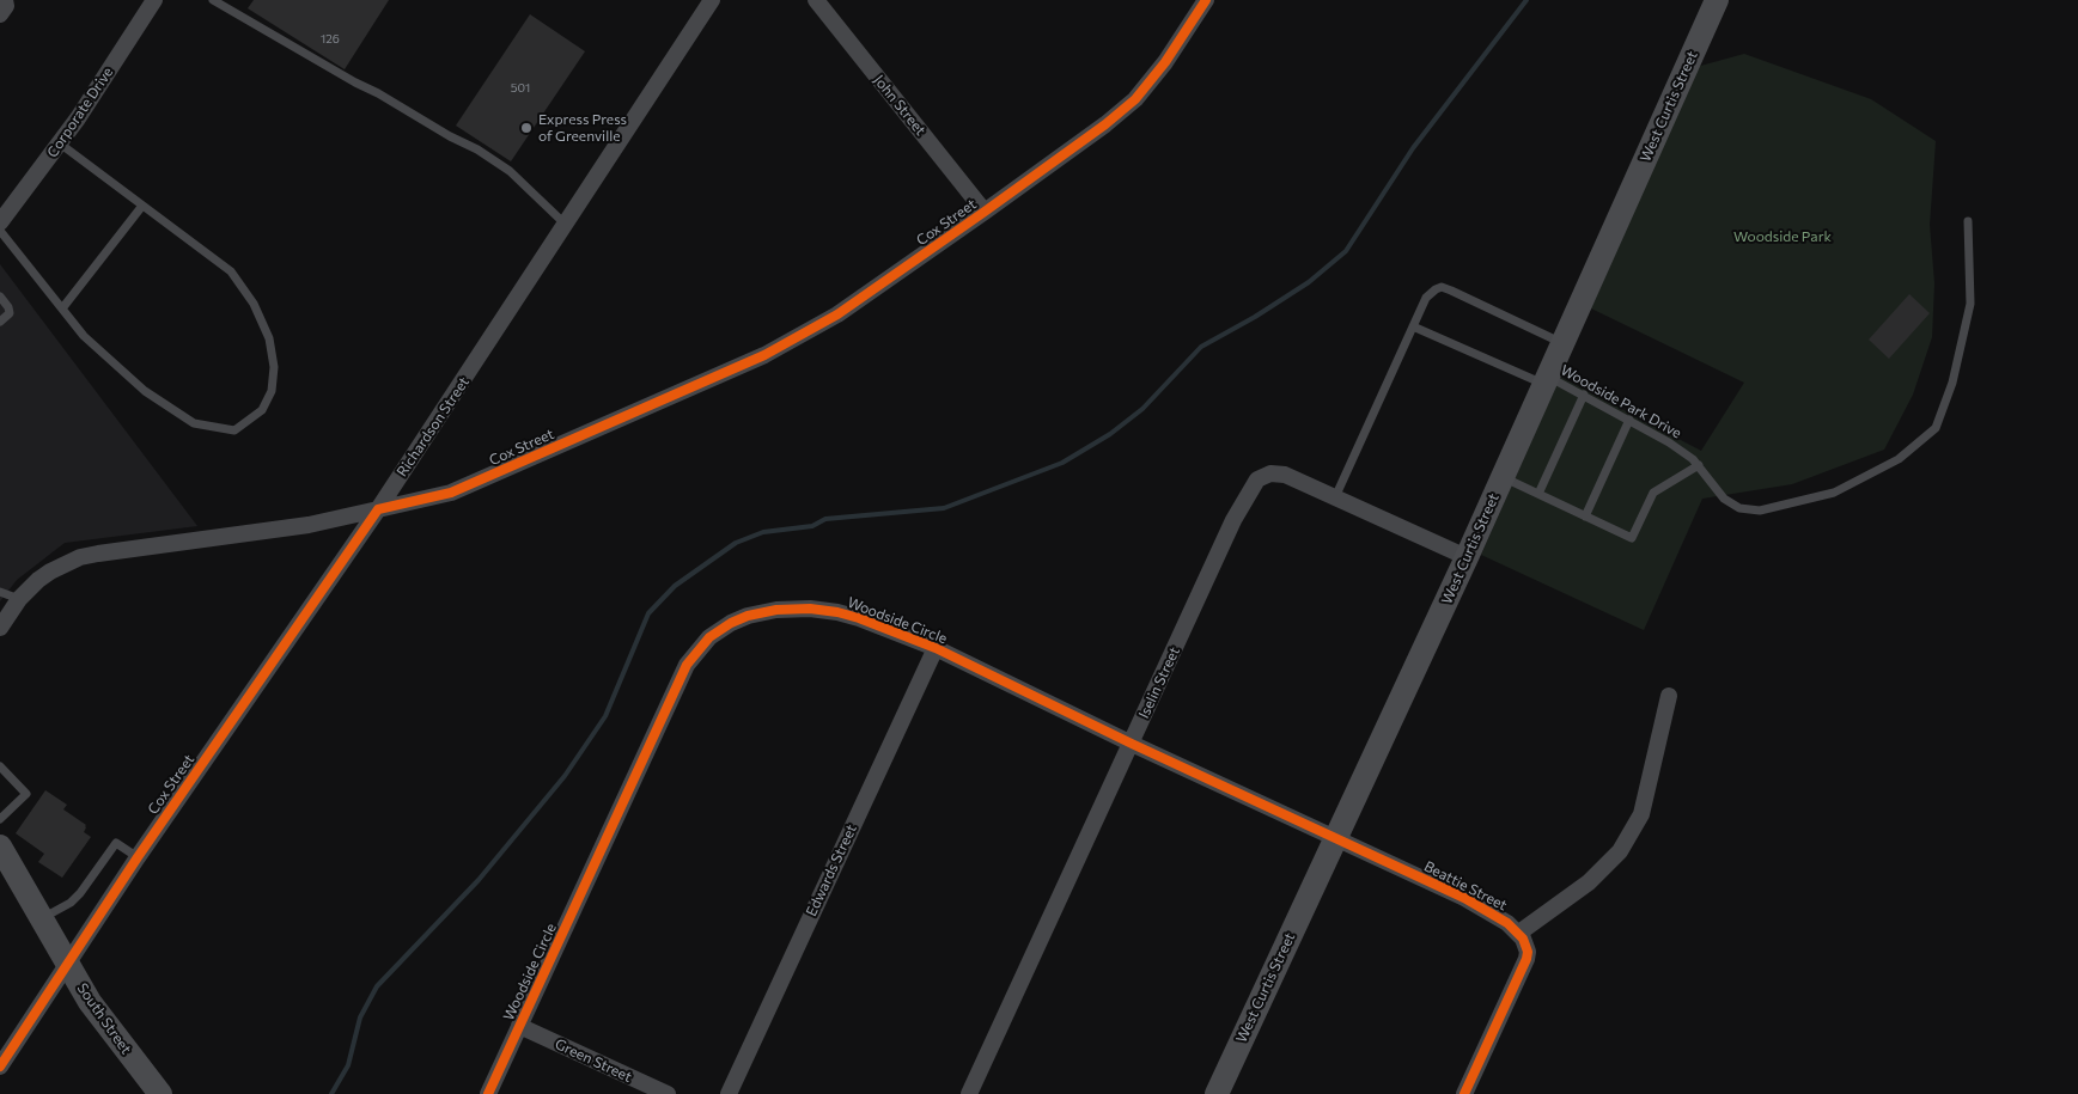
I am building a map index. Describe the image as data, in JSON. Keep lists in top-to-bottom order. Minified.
{"streets":{"street":["John Street","West Curtis Street","Corporate Drive","Cox Street","Richardson Street","Woodside Circle","Iselin Street","Edwards Street","Beattie Street","South Street","Green Street"],"lane":["Woodside Park Drive"]},"crossings":[["John Street","Cox Street"],["West Curtis Street","Woodside Park Drive"],["West Curtis Street","Woodside Circle"],["West Curtis Street","Iselin Street"],["West Curtis Street","Beattie Street"],["Cox Street","Richardson Street"],["Cox Street","South Street"],["Woodside Circle","Iselin Street"],["Woodside Circle","Edwards Street"],["Woodside Circle","Beattie Street"],["Woodside Circle","Green Street"]],"parks":["Woodside Park"],"places":["Express Press of Greenville"],"house_numbers":["126","501"]}
